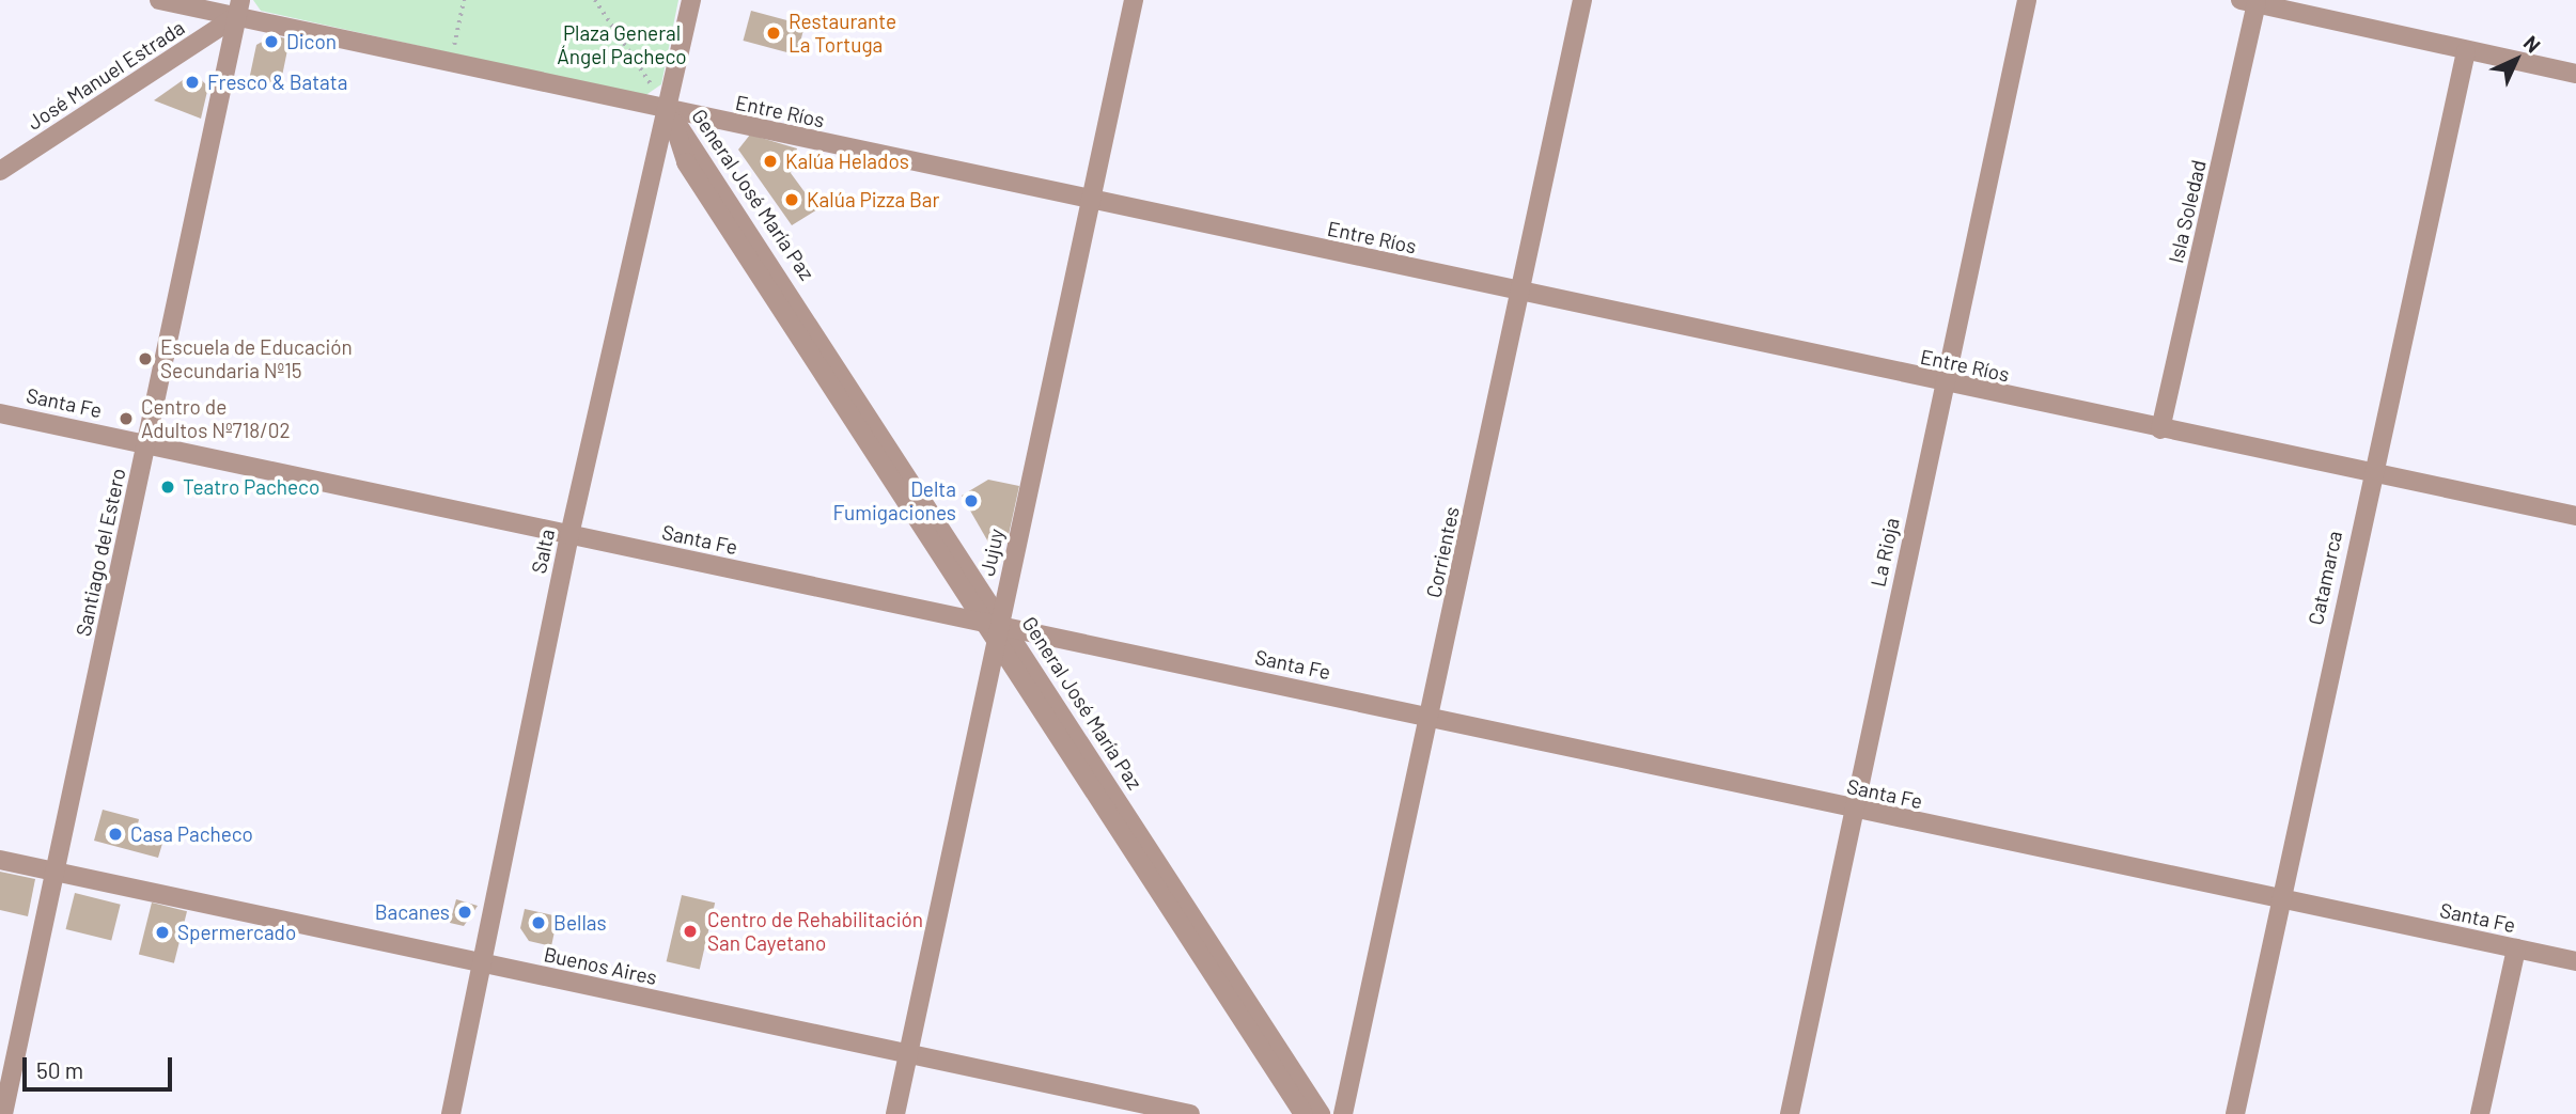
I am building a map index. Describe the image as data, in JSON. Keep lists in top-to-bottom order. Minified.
{"streets":{"street":["José Manuel Estrada","Entre Ríos","General José María Paz","Isla Soledad","Santa Fe","Salta","Santiago del Estero","Jujuy","Corrientes","La Rioja","Catamarca","Buenos Aires"]},"crossings":[["José Manuel Estrada","Entre Ríos"],["José Manuel Estrada","Santiago del Estero"],["Entre Ríos","General José María Paz"],["Entre Ríos","Isla Soledad"],["Entre Ríos","Salta"],["Entre Ríos","Santiago del Estero"],["Entre Ríos","Jujuy"],["Entre Ríos","Corrientes"],["Entre Ríos","La Rioja"],["Entre Ríos","Catamarca"],["General José María Paz","Santa Fe"],["General José María Paz","Salta"],["General José María Paz","Jujuy"],["Santa Fe","Salta"],["Santa Fe","Santiago del Estero"],["Santa Fe","Jujuy"],["Santa Fe","Corrientes"],["Santa Fe","La Rioja"],["Santa Fe","Catamarca"],["Salta","Buenos Aires"],["Santiago del Estero","Buenos Aires"],["Jujuy","Buenos Aires"]],"parks":["Plaza General Ángel Pacheco"],"places":["Restaurante La Tortuga","Dicon","Fresco & Batata","Kalúa Helados","Kalúa Pizza Bar","Escuela de Educación Secundaria Nº15","Centro de Adultos Nº718/02","Teatro Pacheco","Delta Fumigaciones","Casa Pacheco","Bacanes","Bellas","Centro de Rehabilitación San Cayetano","Spermercado"],"scale_bar":"50 m","north":"top right"}
